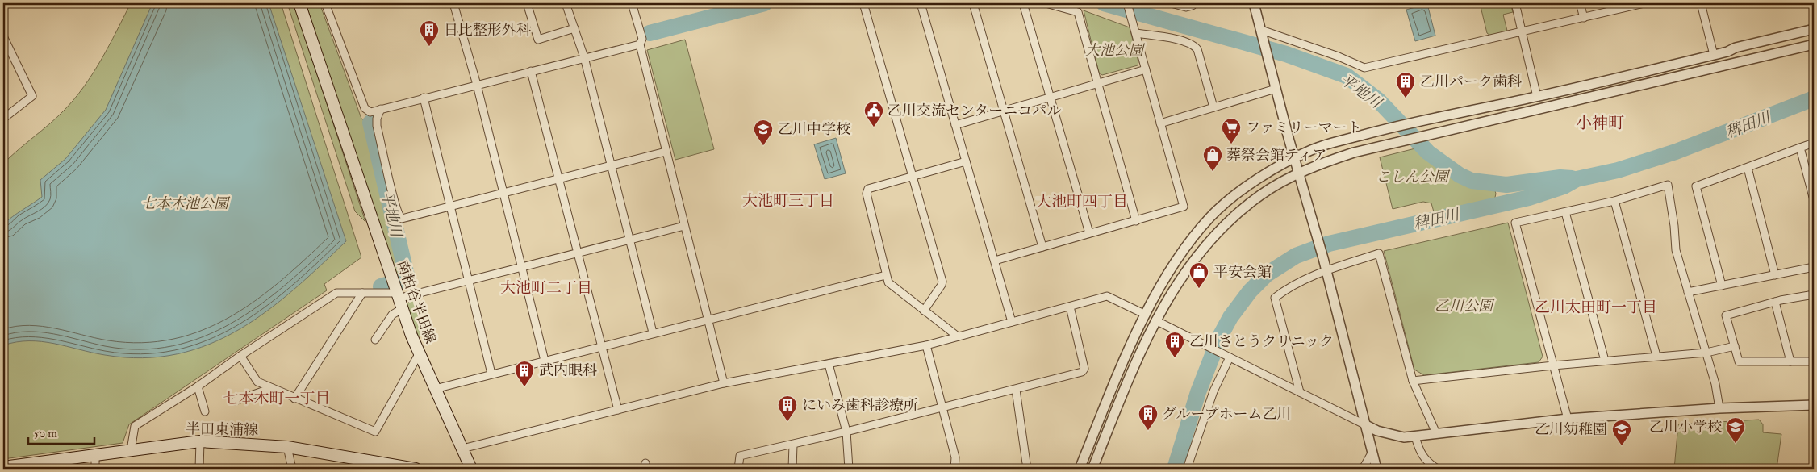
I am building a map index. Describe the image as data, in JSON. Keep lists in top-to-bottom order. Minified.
{"streets":{"main road":["南粕谷半田線","半田東浦線"]},"districts":["小神町","大池町三丁目","大池町四丁目","大池町二丁目","乙川太田町一丁目","七本木町一丁目"],"water":["平地川","稗田川"],"parks":["大池公園","こしん公園","七本木池公園","乙川公園"],"places":{"building":["日比整形外科","乙川パーク歯科","乙川さとうクリニック","武内眼科","にいみ歯科診療所","グループホーム乙川"],"public building":["乙川交流センターニコパル"],"supermarket":["ファミリーマート"],"school or university":["乙川中学校","乙川小学校","乙川幼稚園"],"shop":["葬祭会館ティア","平安会館"]},"scale_bar":"50 m"}
